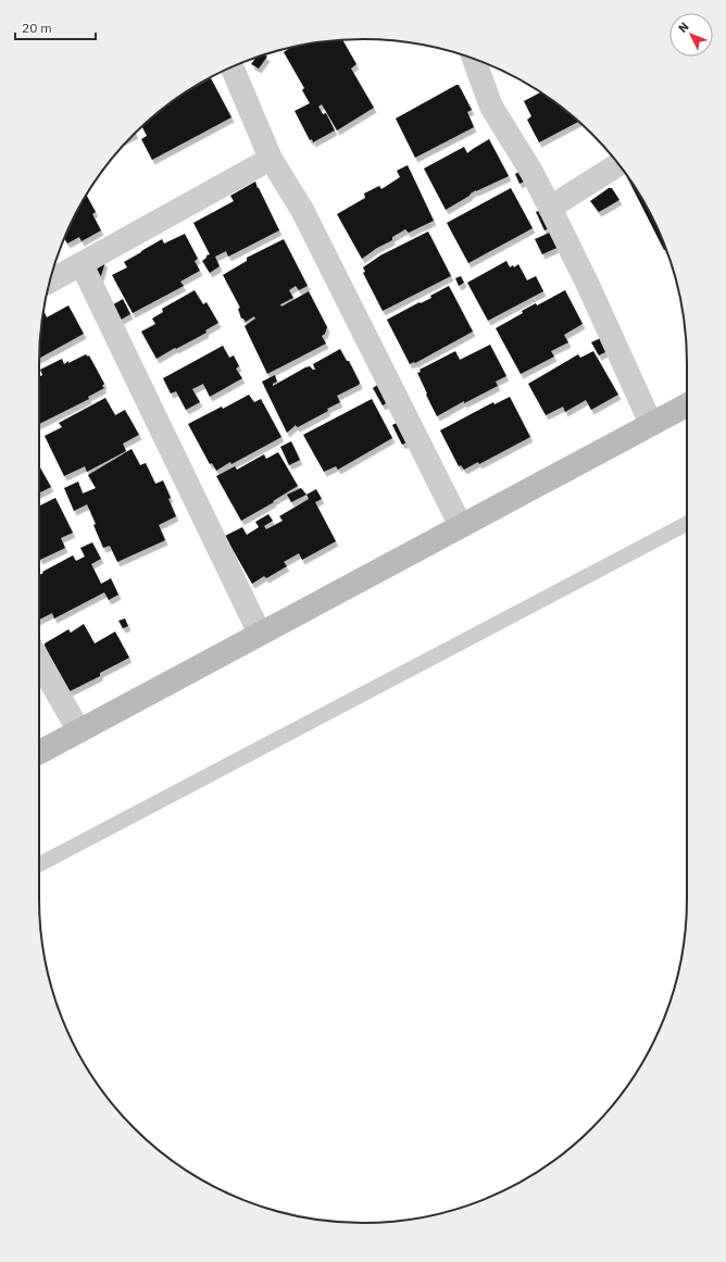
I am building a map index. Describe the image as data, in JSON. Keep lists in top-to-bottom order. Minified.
{"scale_bar":"20 m","north":"top left"}
